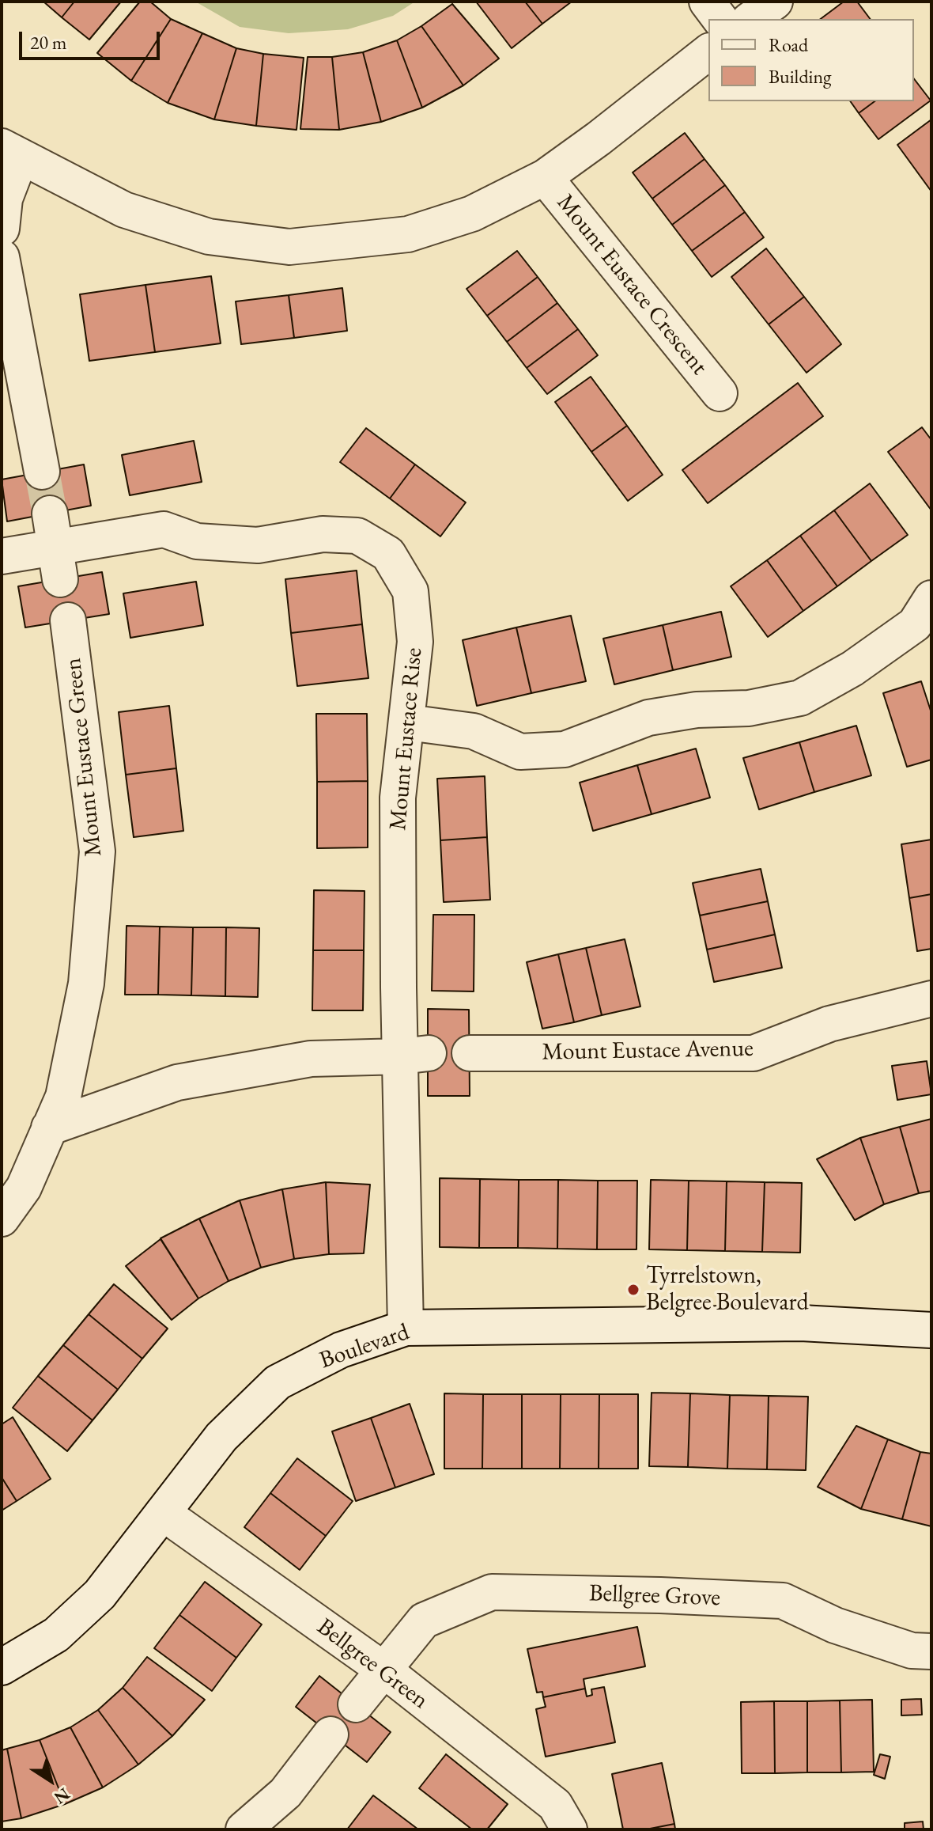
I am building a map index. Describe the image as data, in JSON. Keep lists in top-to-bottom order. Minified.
{"streets":{"street":["Mount Eustace Crescent","Mount Eustace Rise","Mount Eustace Green","Mount Eustace Avenue","Boulevard","Bellgree Grove","Bellgree Green"]},"crossings":[["Mount Eustace Rise","Boulevard"],["Boulevard","Bellgree Green"],["Bellgree Grove","Bellgree Green"]],"places":["Tyrrelstown, Belgree Boulevard"],"legend":["Road","Building"],"scale_bar":"20 m","north":"bottom right"}
